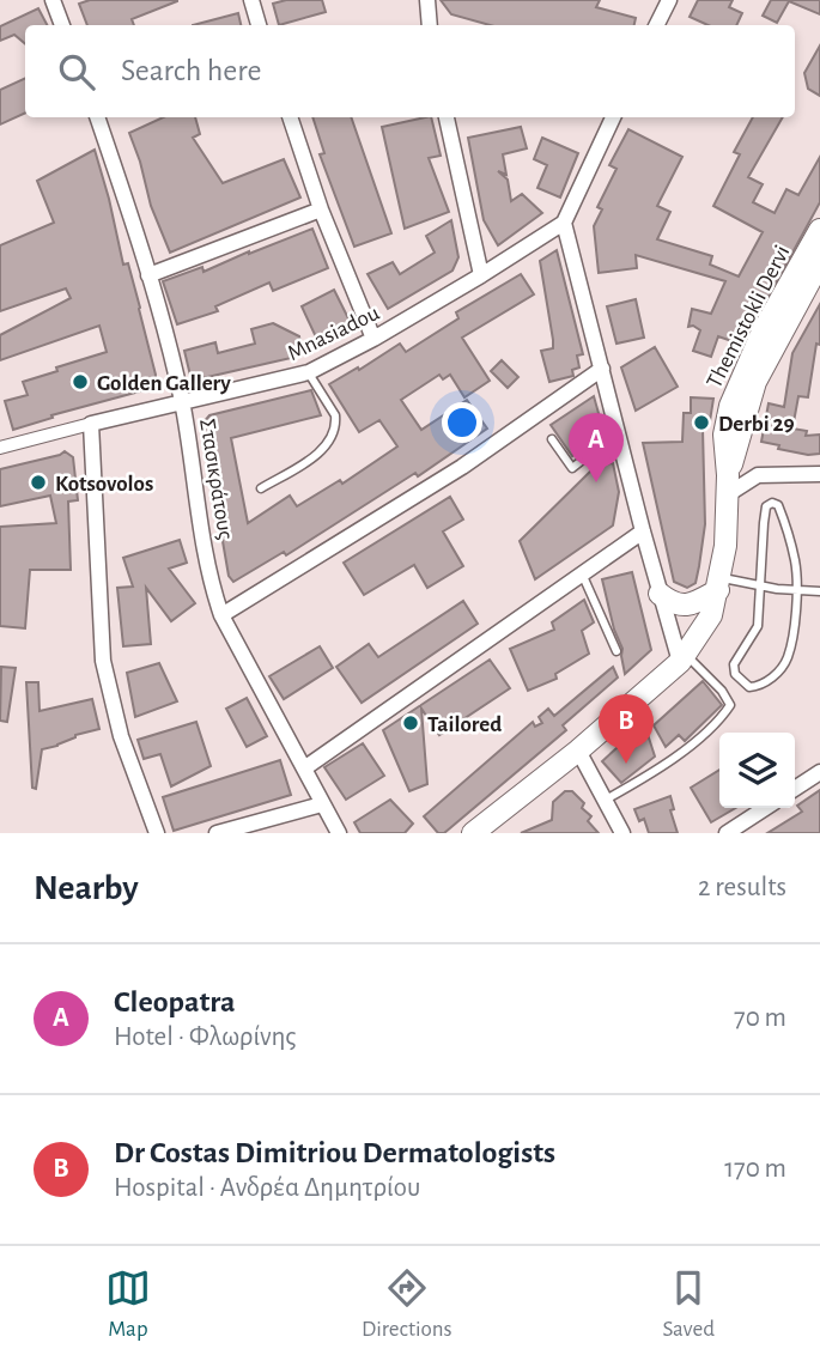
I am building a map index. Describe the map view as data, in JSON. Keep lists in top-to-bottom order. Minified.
{"streets":{"main road":["Themistokli Dervi"],"street":["Mnasiadou","Στασικράτους"]},"crossings":[["Mnasiadou","Στασικράτους"]],"places":["Golden Gallery","Derbi 29","Kotsovolos","Tailored"],"page":{"search":"Search here","pins":["A","B"],"heading":["Nearby","2 results"],"list":[{"mark":"A","name":"Cleopatra","note":"Hotel · Φλωρίνης","value":"70 m"},{"mark":"B","name":"Dr Costas Dimitriou Dermatologists","note":"Hospital · Ανδρέα Δημητρίου","value":"170 m"}],"nav":["Map","Directions","Saved"]}}
